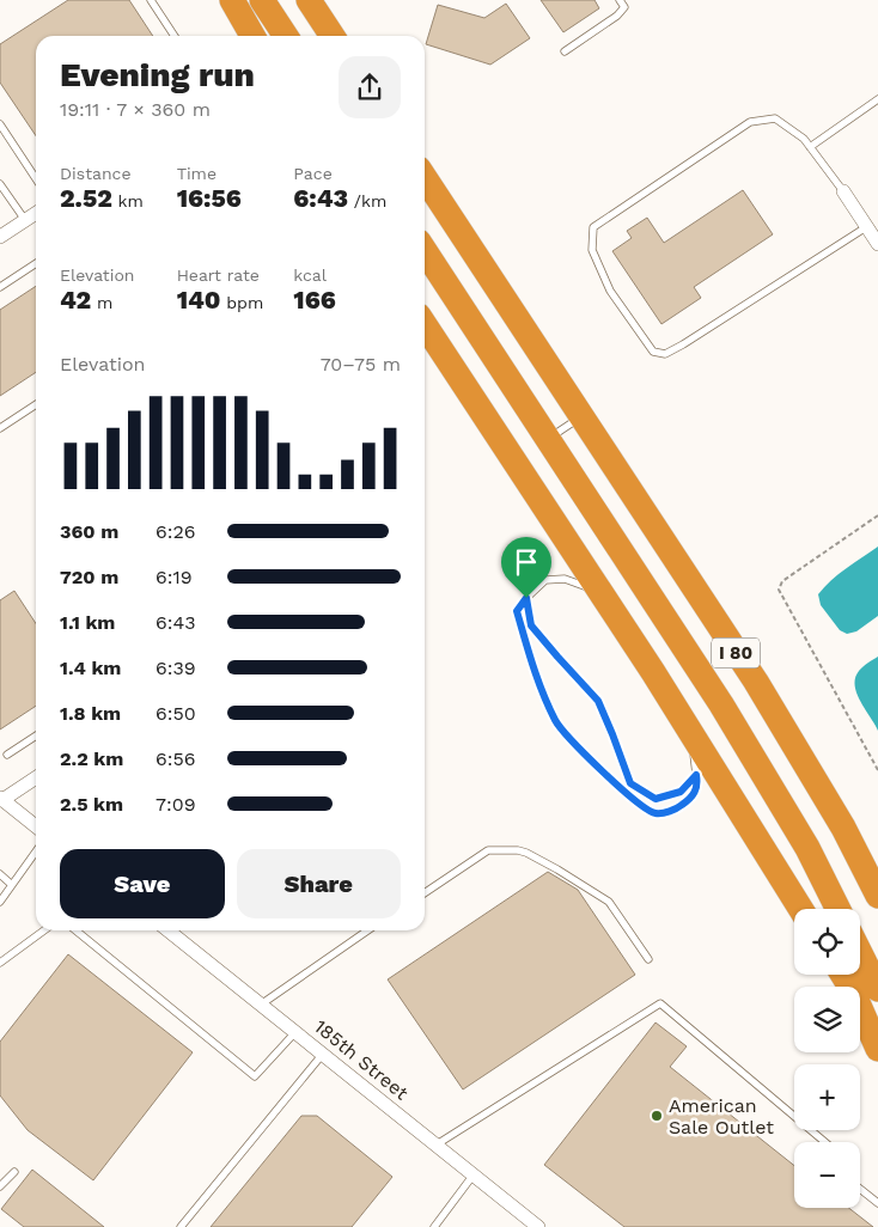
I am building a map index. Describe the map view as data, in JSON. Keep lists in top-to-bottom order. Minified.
{"streets":{"highway":["I 80"],"street":["185th Street"]},"places":["American Sale Outlet"],"page":{"heading":["Evening run","19:11 · 7 × 360 m"],"stats":[["Distance","2.52 km"],["Time","16:56"],["Pace","6:43 /km"],["Elevation","42 m"],["Heart rate","140 bpm"],["kcal","166"]],"chart":["Elevation","70–75 m"],"list":[{"name":"360 m","note":"6:26"},{"name":"720 m","note":"6:19"},{"name":"1.1 km","note":"6:43"},{"name":"1.4 km","note":"6:39"},{"name":"1.8 km","note":"6:50"},{"name":"2.2 km","note":"6:56"},{"name":"2.5 km","note":"7:09"}],"buttons":["Save","Share"],"map_buttons":["+","−"]}}
